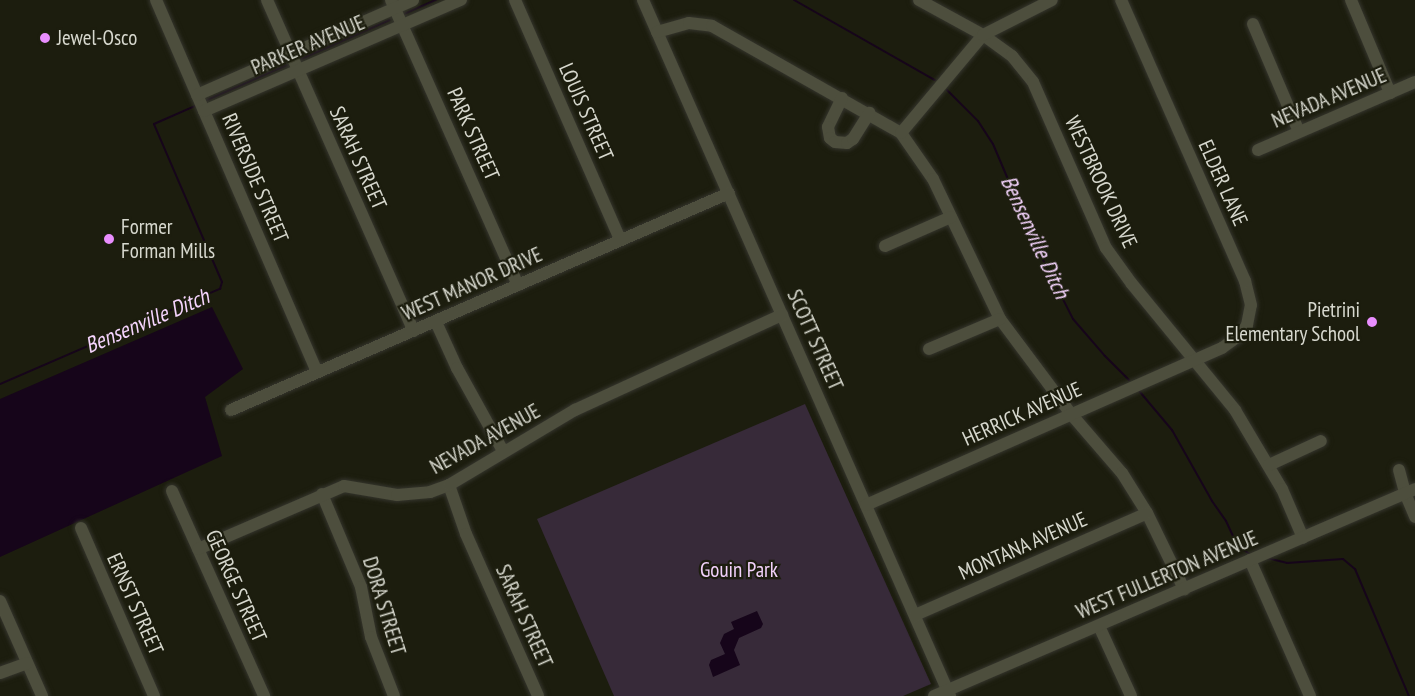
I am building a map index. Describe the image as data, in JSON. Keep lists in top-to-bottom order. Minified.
{"streets":{"street":["PARKER AVENUE","NEVADA AVENUE","LOUIS STREET","PARK STREET","SARAH STREET","RIVERSIDE STREET","WESTBROOK DRIVE","ELDER LANE","WEST MANOR DRIVE","SCOTT STREET","HERRICK AVENUE","MONTANA AVENUE","WEST FULLERTON AVENUE","GEORGE STREET","ERNST STREET","DORA STREET"]},"crossings":[["PARKER AVENUE","PARK STREET"],["PARKER AVENUE","SARAH STREET"],["PARKER AVENUE","RIVERSIDE STREET"],["NEVADA AVENUE","SARAH STREET"],["NEVADA AVENUE","SCOTT STREET"],["NEVADA AVENUE","GEORGE STREET"],["NEVADA AVENUE","DORA STREET"],["LOUIS STREET","WEST MANOR DRIVE"],["PARK STREET","WEST MANOR DRIVE"],["SARAH STREET","WEST MANOR DRIVE"],["RIVERSIDE STREET","WEST MANOR DRIVE"],["WESTBROOK DRIVE","ELDER LANE"],["WESTBROOK DRIVE","HERRICK AVENUE"],["WESTBROOK DRIVE","WEST FULLERTON AVENUE"],["ELDER LANE","HERRICK AVENUE"],["WEST MANOR DRIVE","SCOTT STREET"],["SCOTT STREET","HERRICK AVENUE"],["SCOTT STREET","MONTANA AVENUE"],["SCOTT STREET","WEST FULLERTON AVENUE"]],"water":["Bensenville Ditch"],"parks":["Gouin Park"],"places":["Jewel-Osco","Former Forman Mills","Pietrini Elementary School"]}
